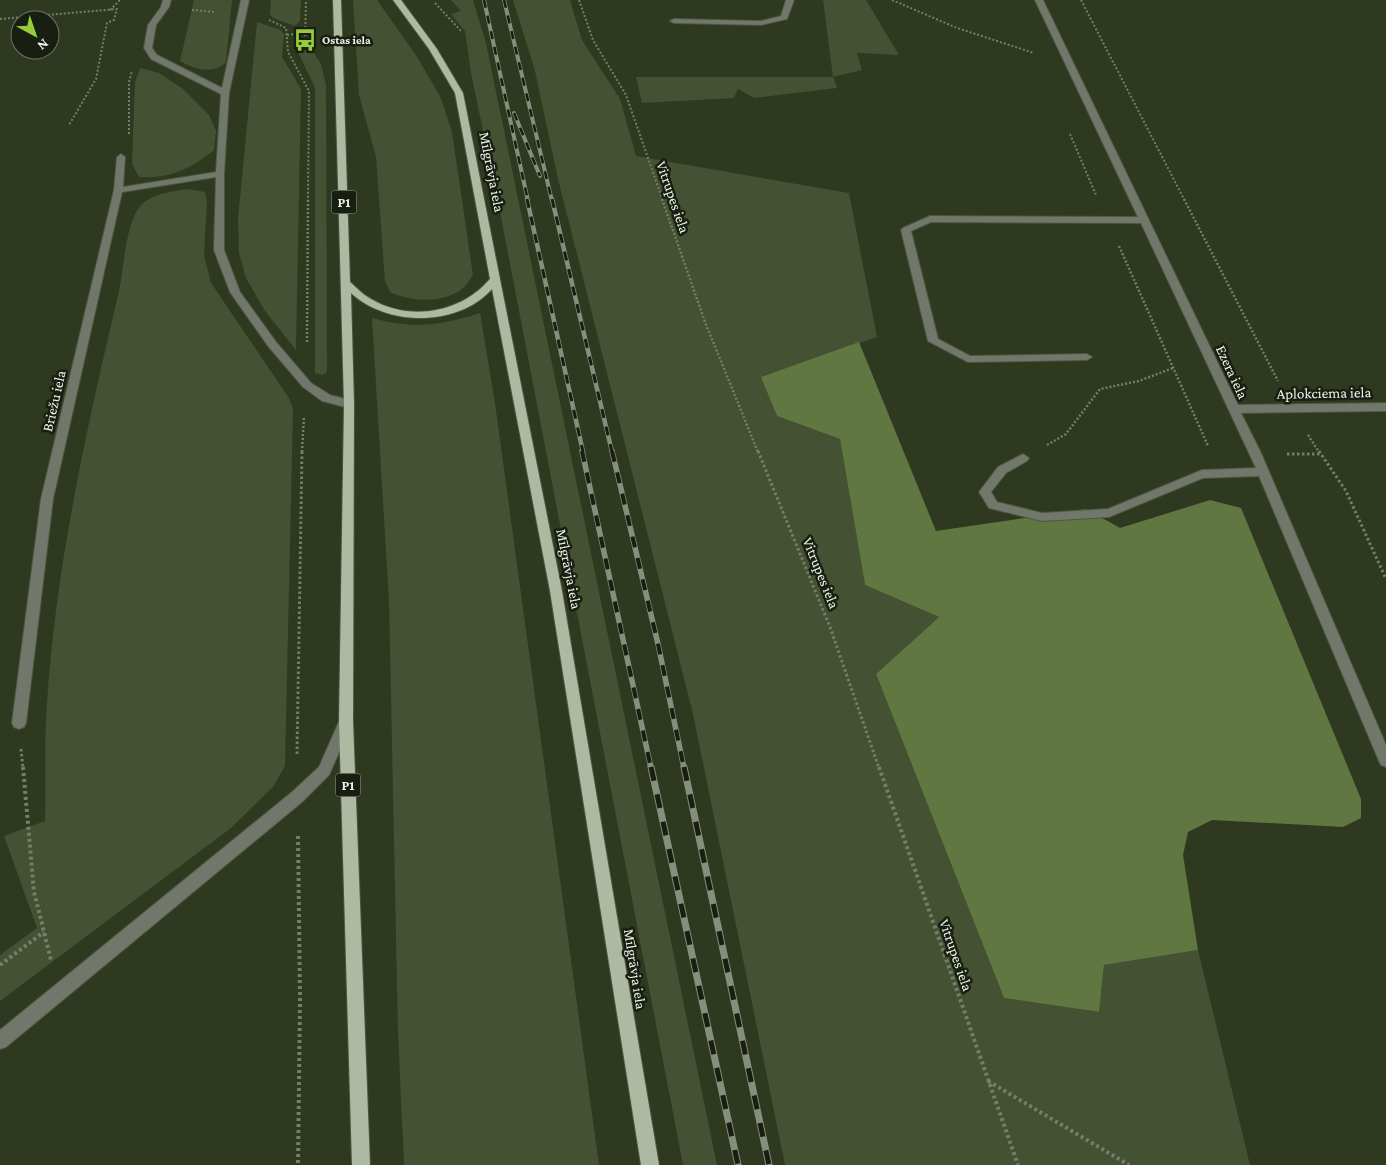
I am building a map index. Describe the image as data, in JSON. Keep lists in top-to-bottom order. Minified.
{"streets":{"main road":["Mīlgrāvja iela","P1"],"street":["Ezera iela","Aplokciema iela","Briežu iela"],"path":["Vitrupes iela"]},"crossings":[["Ezera iela","Aplokciema iela"]],"places":{"bus stop":["Ostas iela"]},"north":"bottom right"}
